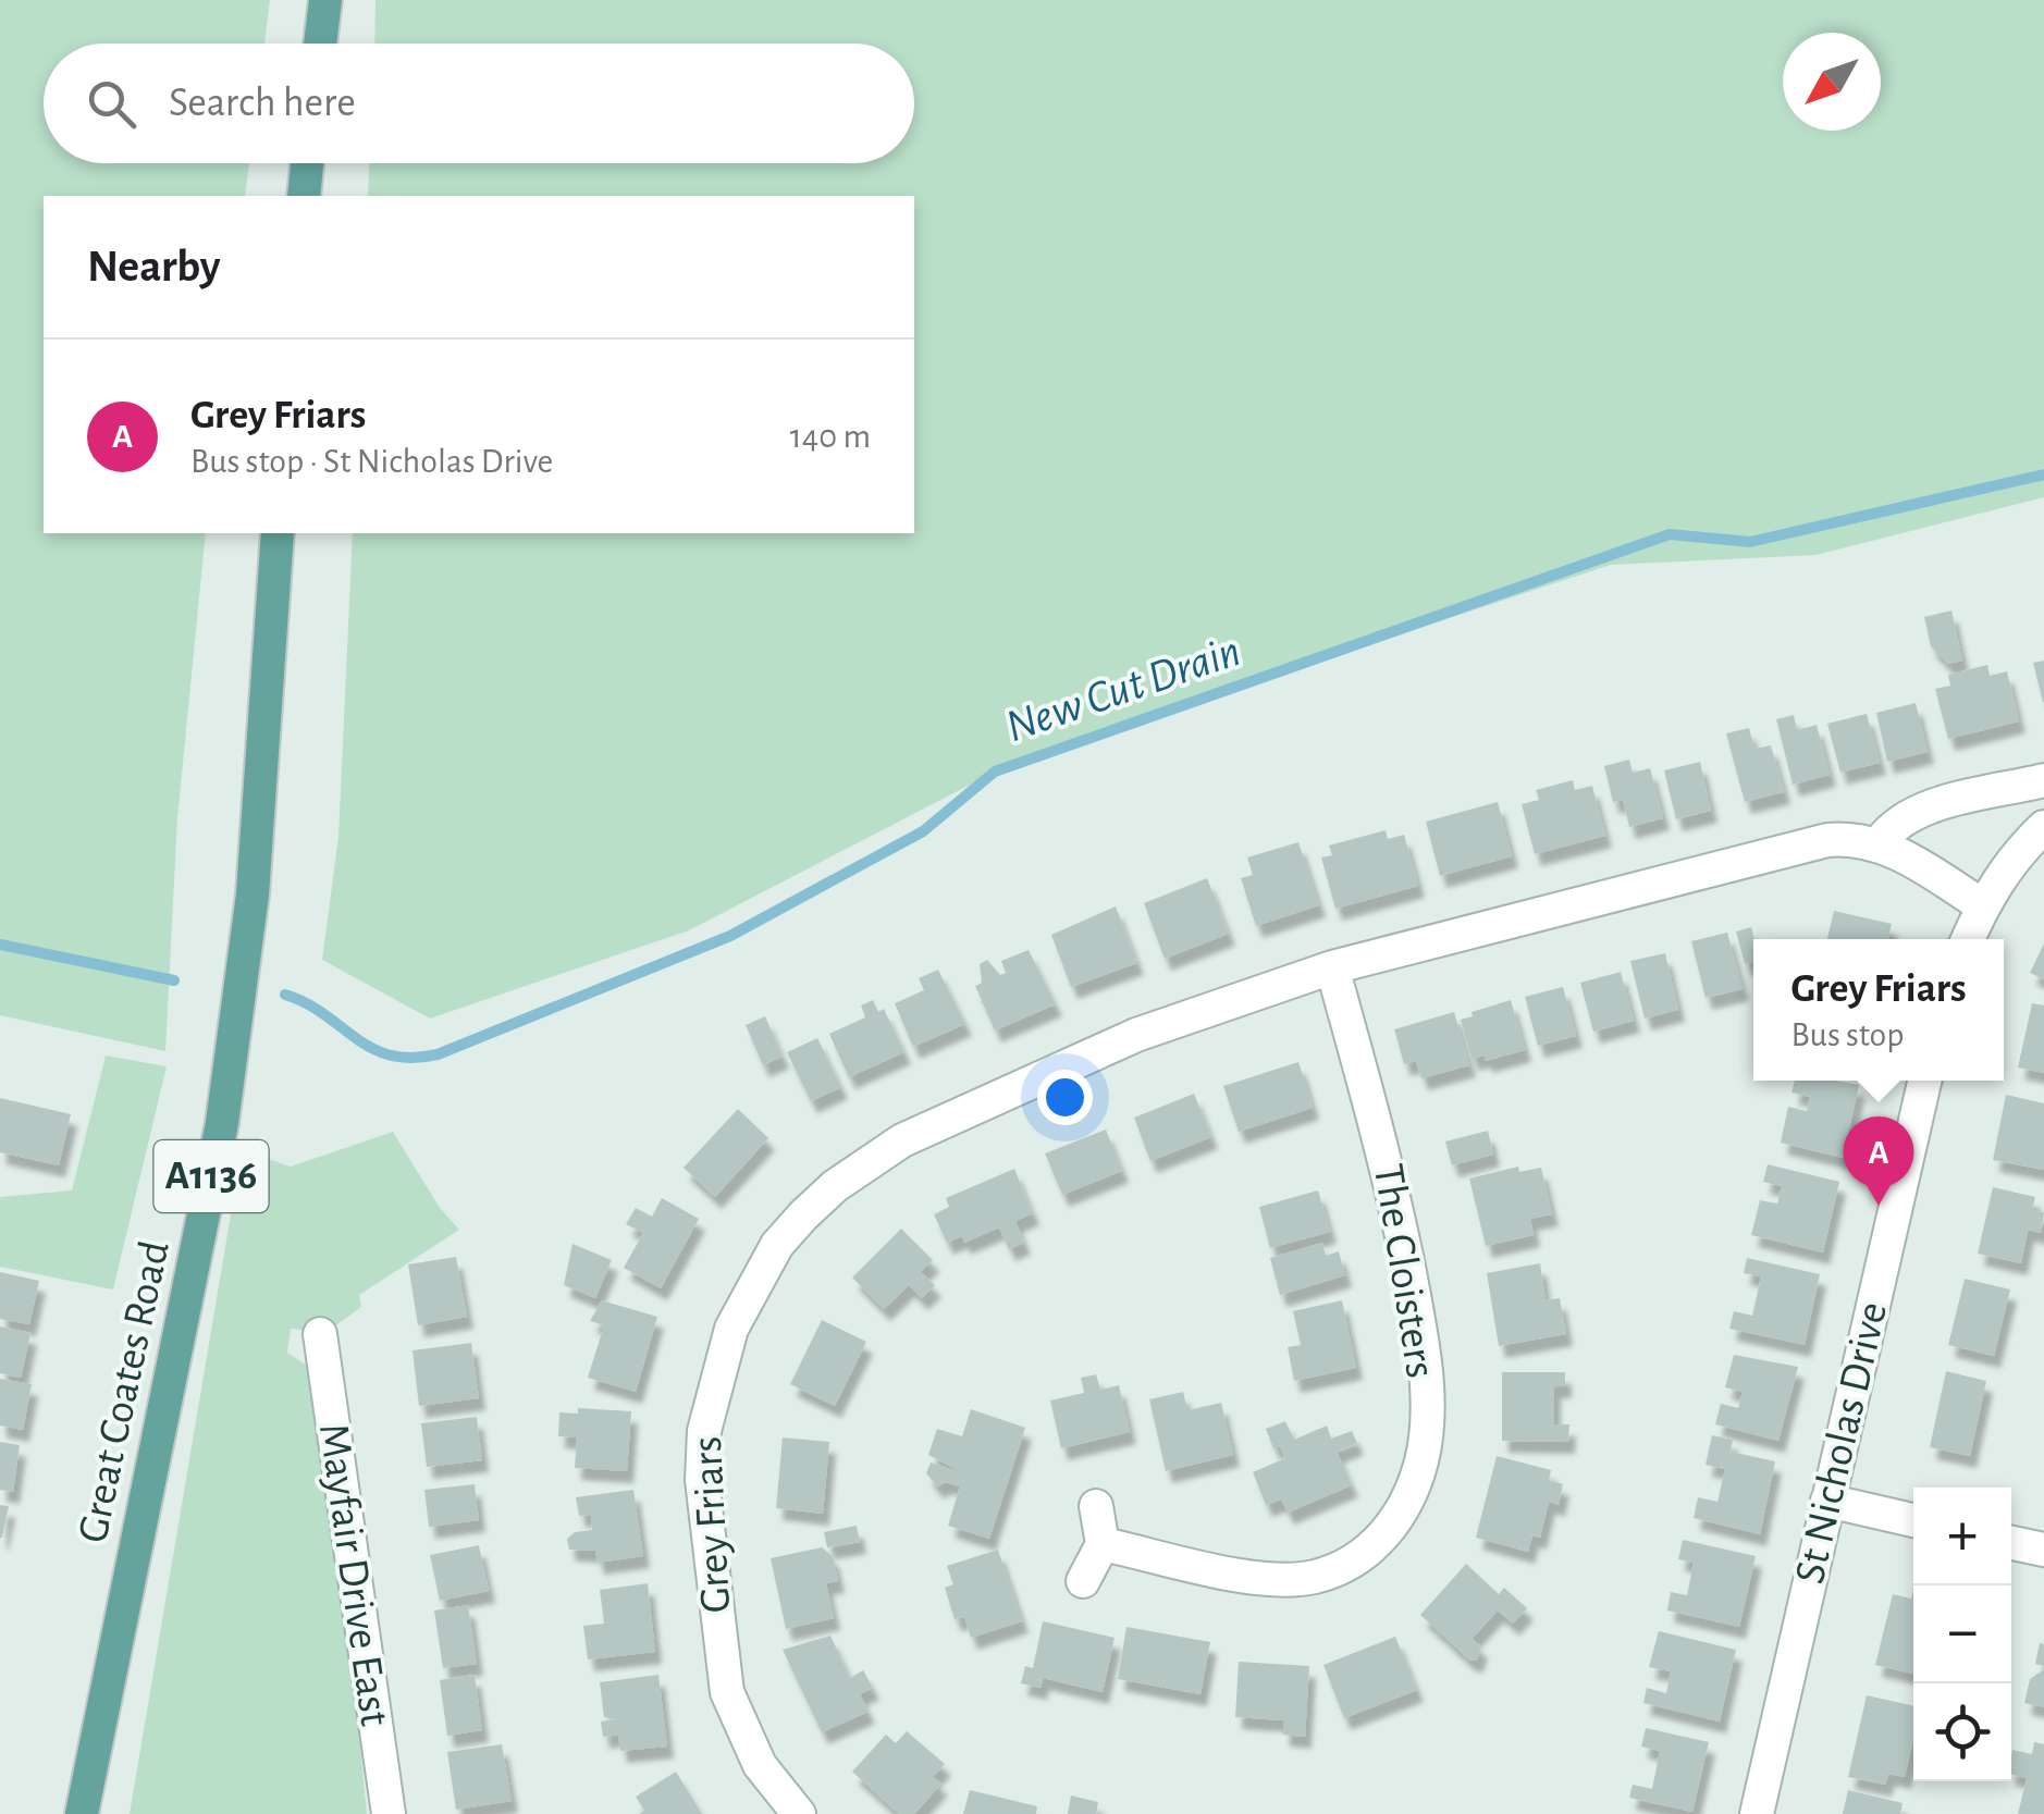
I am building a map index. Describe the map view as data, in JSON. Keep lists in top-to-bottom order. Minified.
{"streets":{"main road":["A1136","Great Coates Road"],"street":["The Cloisters","St Nicholas Drive","Grey Friars","Mayfair Drive East"]},"crossings":[["The Cloisters","Grey Friars"]],"water":["New Cut Drain"],"north":"bottom left","page":{"search":"Search here","heading":"Nearby","list":[{"mark":"A","name":"Grey Friars","note":"Bus stop · St Nicholas Drive","value":"140 m"}],"popup":["Grey Friars","Bus stop"],"pins":"A","map_buttons":["+","−"]}}
